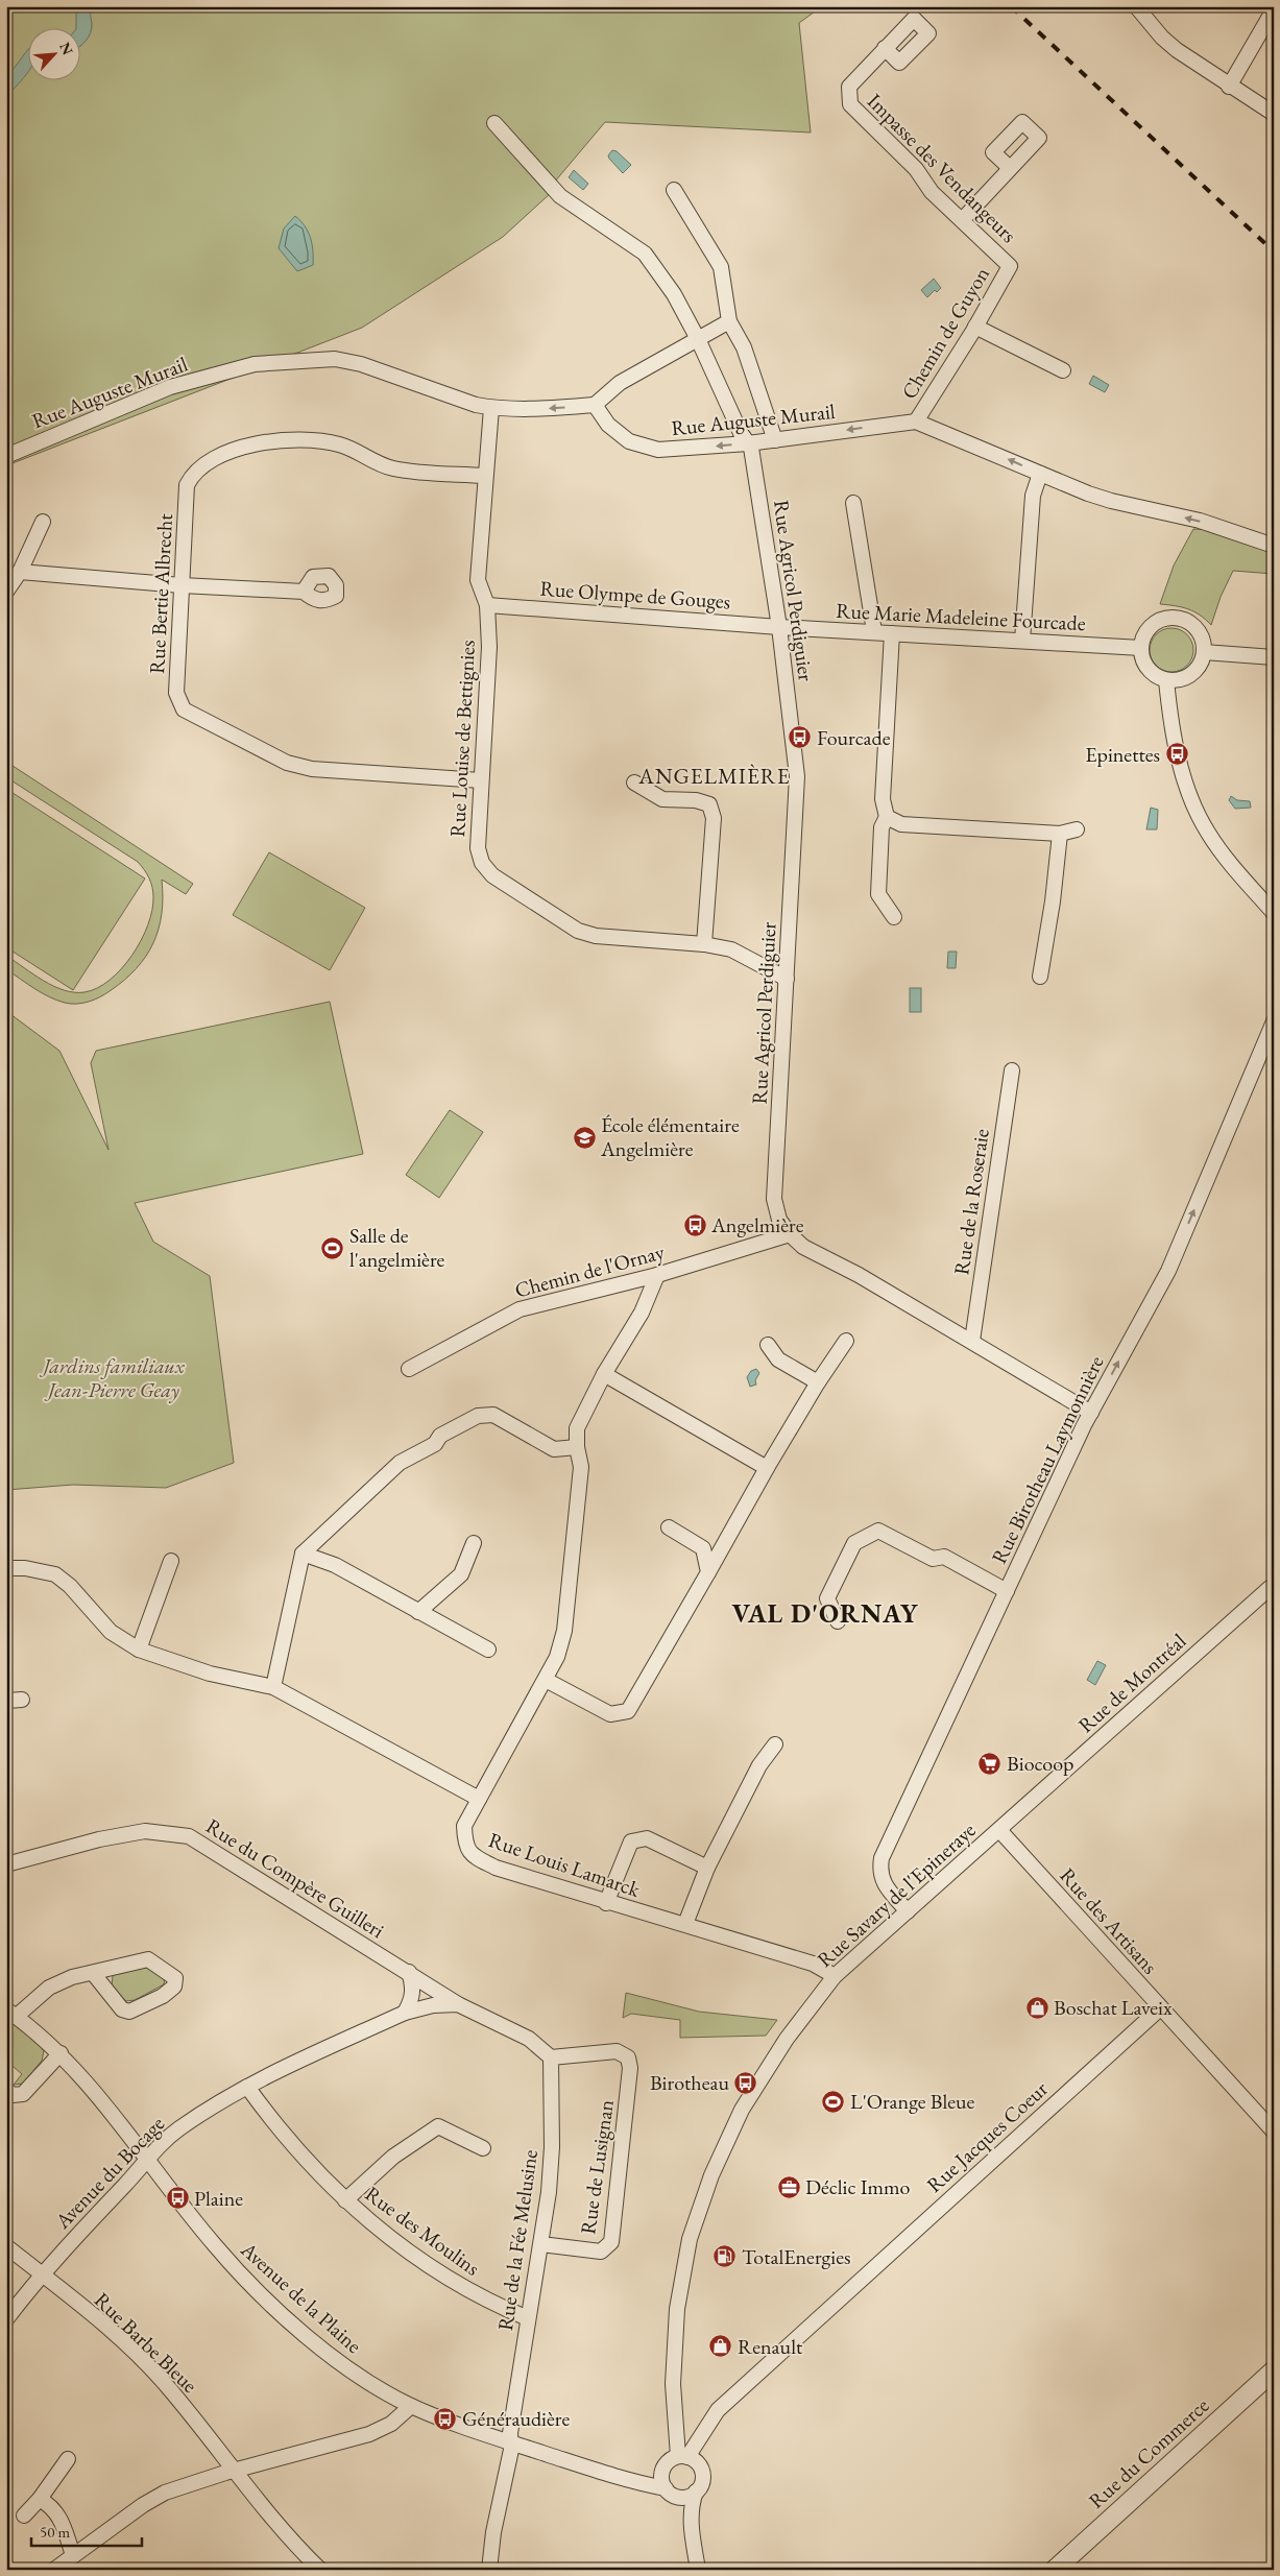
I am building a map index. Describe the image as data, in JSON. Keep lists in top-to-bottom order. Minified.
{"streets":{"street":["Impasse des Vendangeurs","Chemin de Guyon","Rue Auguste Murail","Rue Agricol Perdiguier","Rue Bertie Albrecht","Rue Olympe de Gouges","Rue Marie Madeleine Fourcade","Rue Louise de Bettignies","Rue de la Roseraie","Chemin de l'Ornay","Rue Birotheau Laymonnière","Rue de Montréal","Rue Louis Lamarck","Rue du Compère Guilleri","Rue Savary de l'Epineraye","Rue des Artisans","Rue Jacques Coeur","Rue de Lusignan","Avenue du Bocage","Rue des Moulins","Rue de la Fée Melusine","Avenue de la Plaine","Rue Barbe Bleue","Rue du Commerce"]},"crossings":[["Impasse des Vendangeurs","Chemin de Guyon"],["Chemin de Guyon","Rue Auguste Murail"],["Rue Auguste Murail","Rue Agricol Perdiguier"],["Rue Auguste Murail","Rue Louise de Bettignies"],["Rue Agricol Perdiguier","Rue Olympe de Gouges"],["Rue Agricol Perdiguier","Rue Marie Madeleine Fourcade"],["Rue Agricol Perdiguier","Rue Louise de Bettignies"],["Rue Agricol Perdiguier","Rue de la Roseraie"],["Rue Agricol Perdiguier","Chemin de l'Ornay"],["Rue Agricol Perdiguier","Rue Birotheau Laymonnière"],["Rue Bertie Albrecht","Rue Louise de Bettignies"],["Rue Olympe de Gouges","Rue Marie Madeleine Fourcade"],["Rue Olympe de Gouges","Rue Louise de Bettignies"],["Chemin de l'Ornay","Rue Louis Lamarck"],["Rue Birotheau Laymonnière","Rue Savary de l'Epineraye"],["Rue de Montréal","Rue Savary de l'Epineraye"],["Rue de Montréal","Rue des Artisans"],["Rue Louis Lamarck","Rue Savary de l'Epineraye"],["Rue du Compère Guilleri","Avenue du Bocage"],["Rue Savary de l'Epineraye","Rue des Artisans"],["Rue Savary de l'Epineraye","Rue Jacques Coeur"],["Rue Savary de l'Epineraye","Avenue de la Plaine"],["Rue des Artisans","Rue Jacques Coeur"],["Rue Jacques Coeur","Avenue de la Plaine"],["Rue de Lusignan","Avenue du Bocage"],["Rue de Lusignan","Rue de la Fée Melusine"],["Avenue du Bocage","Rue des Moulins"],["Avenue du Bocage","Rue de la Fée Melusine"],["Avenue du Bocage","Avenue de la Plaine"],["Avenue du Bocage","Rue Barbe Bleue"],["Rue des Moulins","Rue de la Fée Melusine"],["Rue de la Fée Melusine","Avenue de la Plaine"]],"one_way":["Rue Auguste Murail","Rue Birotheau Laymonnière"],"districts":["ANGELMIÈRE","VAL D'ORNAY"],"parks":["Jardins familiaux Jean-Pierre Geay"],"places":{"bus stop":["Fourcade","Epinettes","Angelmière","Birotheau","Plaine","Généraudière"],"school or university":["École élémentaire Angelmière"],"sports":["Salle de l'angelmière","L'Orange Bleue"],"supermarket":["Biocoop"],"shop":["Boschat Laveix","Renault"],"office":["Déclic Immo"],"fuel station":["TotalEnergies"]},"scale_bar":"50 m","north":"top right"}
